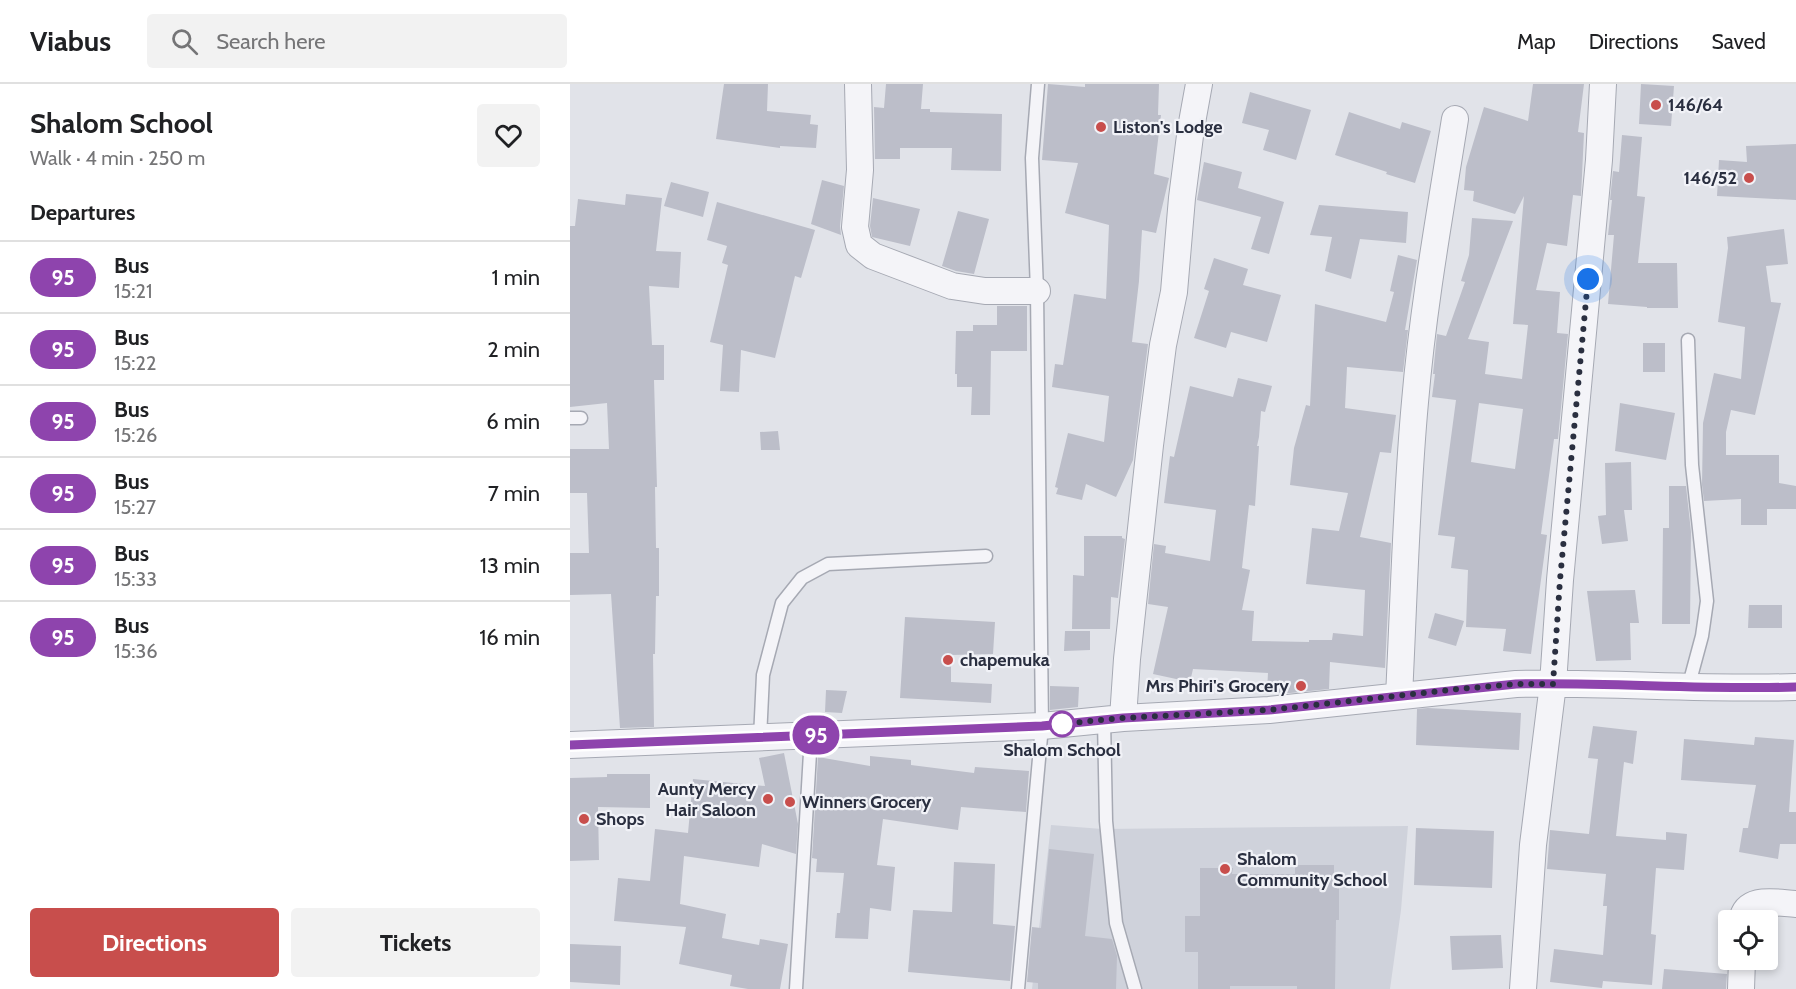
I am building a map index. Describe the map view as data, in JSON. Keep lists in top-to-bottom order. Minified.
{"places":["146/64","Liston's Lodge","146/52","chapemuka","Mrs Phiri's Grocery","Shalom School","Aunty Mercy Hair Saloon","Winners Grocery","Shops","Shalom Community School"],"lines":["bus line 95"],"page":{"header":"Viabus","search":"Search here","nav":["Map","Directions","Saved"],"heading":[["Shalom School","Walk · 4 min · 250 m"],"Departures"],"on_map":"95","list":[{"mark":"95","name":"Bus","note":"15:21","value":"1 min"},{"mark":"95","name":"Bus","note":"15:22","value":"2 min"},{"mark":"95","name":"Bus","note":"15:26","value":"6 min"},{"mark":"95","name":"Bus","note":"15:27","value":"7 min"},{"mark":"95","name":"Bus","note":"15:33","value":"13 min"},{"mark":"95","name":"Bus","note":"15:36","value":"16 min"}],"buttons":["Directions","Tickets"]}}
